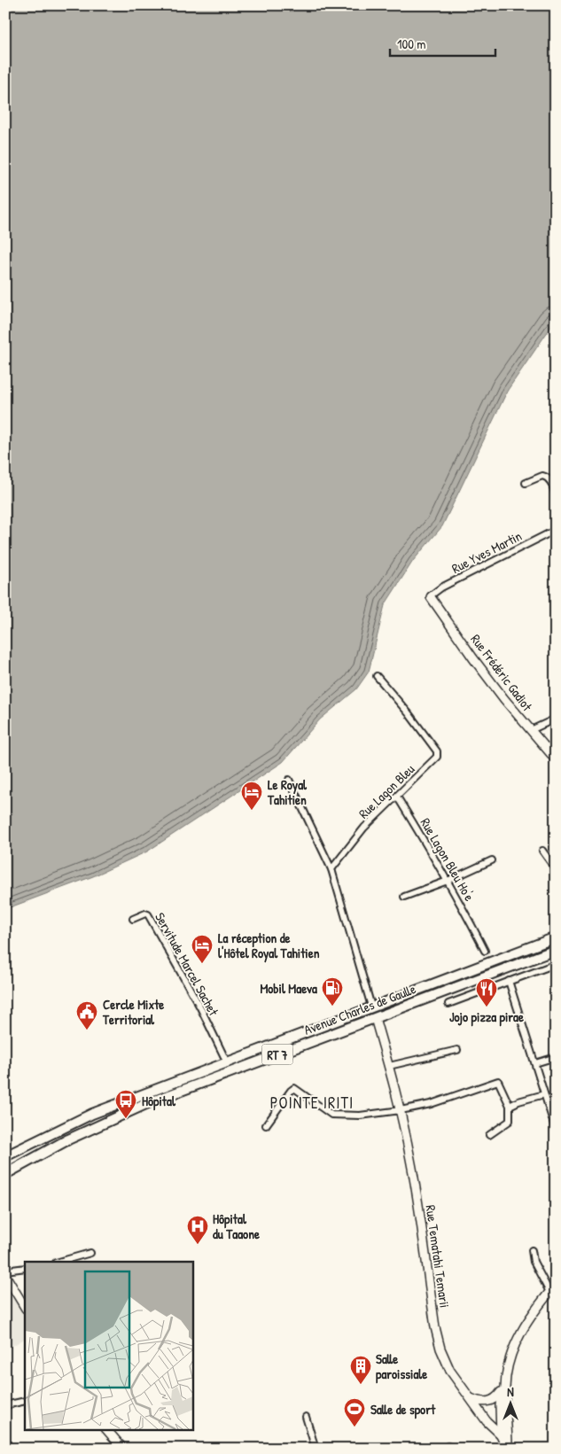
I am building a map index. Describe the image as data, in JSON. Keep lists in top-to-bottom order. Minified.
{"streets":{"main road":["Rue Frédéric Gadiot","Avenue Charles de Gaulle","RT 7","Rue Tematahi Temarii"],"street":["Rue Yves Martin","Rue Lagon Bleu","Rue Lagon Bleu Ho'e","Servitude Marcel Sachet"]},"crossings":[["Rue Yves Martin","Rue Frédéric Gadiot"],["Rue Lagon Bleu","Rue Lagon Bleu Ho'e"],["Servitude Marcel Sachet","Avenue Charles de Gaulle"],["Avenue Charles de Gaulle","Rue Tematahi Temarii"]],"districts":["POINTE IRITI"],"places":{"hotel":["Le Royal Tahitien","La réception de l'Hôtel Royal Tahitien"],"fuel station":["Mobil Maeva"],"restaurant":["Jojo pizza pirae"],"public building":["Cercle Mixte Territorial"],"bus stop":["Hôpital"],"hospital":["Hôpital du Taaone"],"building":["Salle paroissiale"],"sports":["Salle de sport"]},"scale_bar":"100 m","north":"top"}
